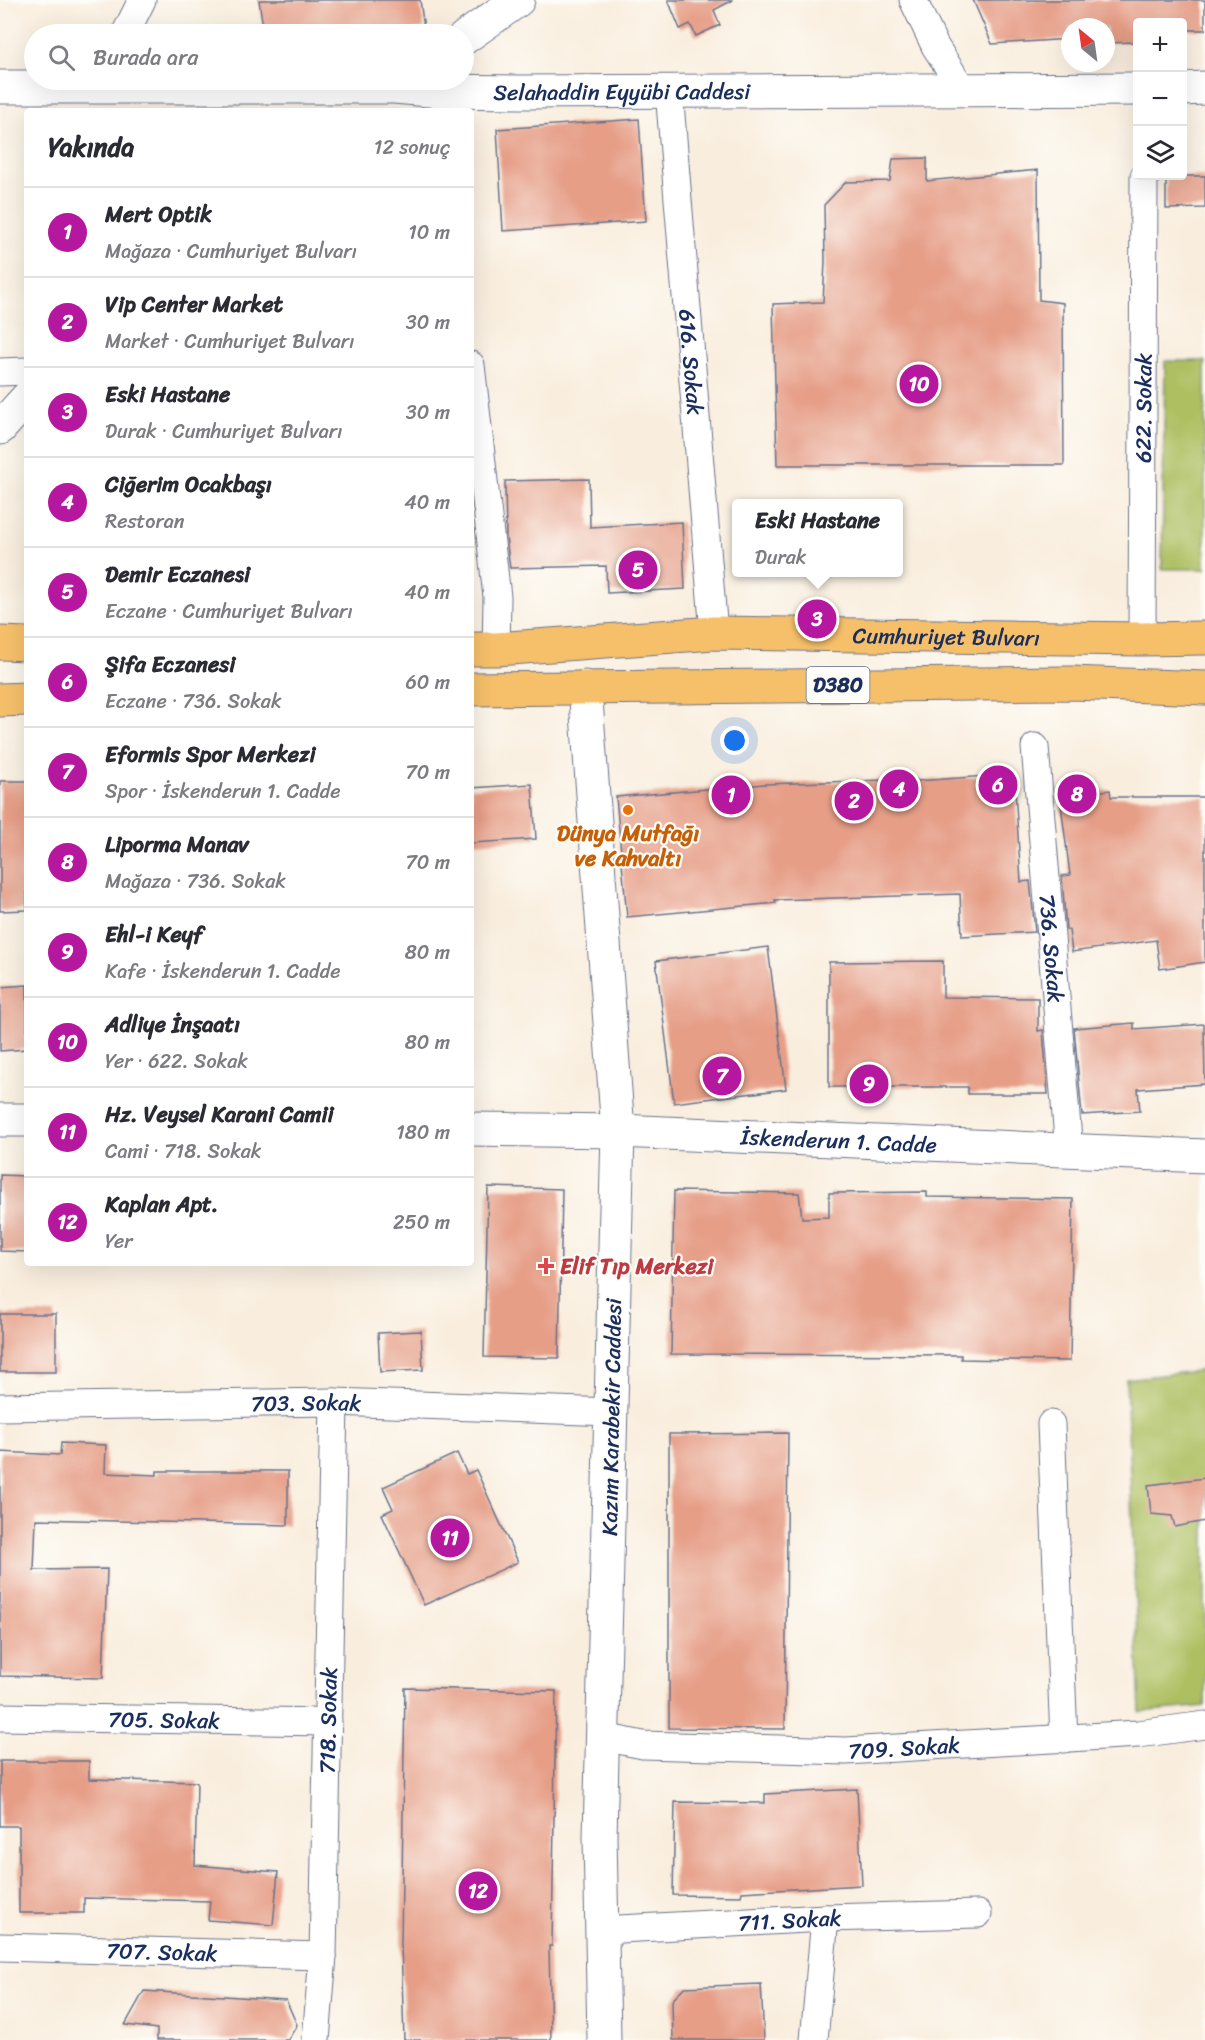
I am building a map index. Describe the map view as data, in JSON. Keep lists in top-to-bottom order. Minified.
{"streets":{"main road":["Cumhuriyet Bulvarı","D380"],"street":["Selahaddin Eyyübi Caddesi","616. Sokak","622. Sokak","736. Sokak","İskenderun 1. Cadde","703. Sokak","Kazım Karabekir Caddesi","705. Sokak","718. Sokak","709. Sokak","711. Sokak","707. Sokak"]},"crossings":[["Selahaddin Eyyübi Caddesi","616. Sokak"],["616. Sokak","Cumhuriyet Bulvarı"],["622. Sokak","Cumhuriyet Bulvarı"],["Cumhuriyet Bulvarı","Kazım Karabekir Caddesi"],["736. Sokak","İskenderun 1. Cadde"],["İskenderun 1. Cadde","Kazım Karabekir Caddesi"],["703. Sokak","Kazım Karabekir Caddesi"],["703. Sokak","718. Sokak"],["Kazım Karabekir Caddesi","709. Sokak"],["Kazım Karabekir Caddesi","711. Sokak"],["705. Sokak","718. Sokak"],["718. Sokak","707. Sokak"]],"places":{"other":["Dünya Mutfağı ve Kahvaltı"],"health":["Elif Tıp Merkezi"]},"north":"top left","page":{"map_buttons":["+","−"],"search":"Burada ara","heading":["Yakında","12 sonuç"],"list":[{"mark":"1","name":"Mert Optik","note":"Mağaza · Cumhuriyet Bulvarı","value":"10 m"},{"mark":"2","name":"Vip Center Market","note":"Market · Cumhuriyet Bulvarı","value":"30 m"},{"mark":"3","name":"Eski Hastane","note":"Durak · Cumhuriyet Bulvarı","value":"30 m"},{"mark":"4","name":"Ciğerim Ocakbaşı","note":"Restoran","value":"40 m"},{"mark":"5","name":"Demir Eczanesi","note":"Eczane · Cumhuriyet Bulvarı","value":"40 m"},{"mark":"6","name":"Şifa Eczanesi","note":"Eczane · 736. Sokak","value":"60 m"},{"mark":"7","name":"Eformis Spor Merkezi","note":"Spor · İskenderun 1. Cadde","value":"70 m"},{"mark":"8","name":"Liporma Manav","note":"Mağaza · 736. Sokak","value":"70 m"},{"mark":"9","name":"Ehl-i Keyf","note":"Kafe · İskenderun 1. Cadde","value":"80 m"},{"mark":"10","name":"Adliye İnşaatı","note":"Yer · 622. Sokak","value":"80 m"},{"mark":"11","name":"Hz. Veysel Karani Camii","note":"Cami · 718. Sokak","value":"180 m"},{"mark":"12","name":"Kaplan Apt.","note":"Yer","value":"250 m"}],"pins":["10","5","3","6","4","8","1","2","7","9","11","12"],"popup":["Eski Hastane","Durak"]}}
